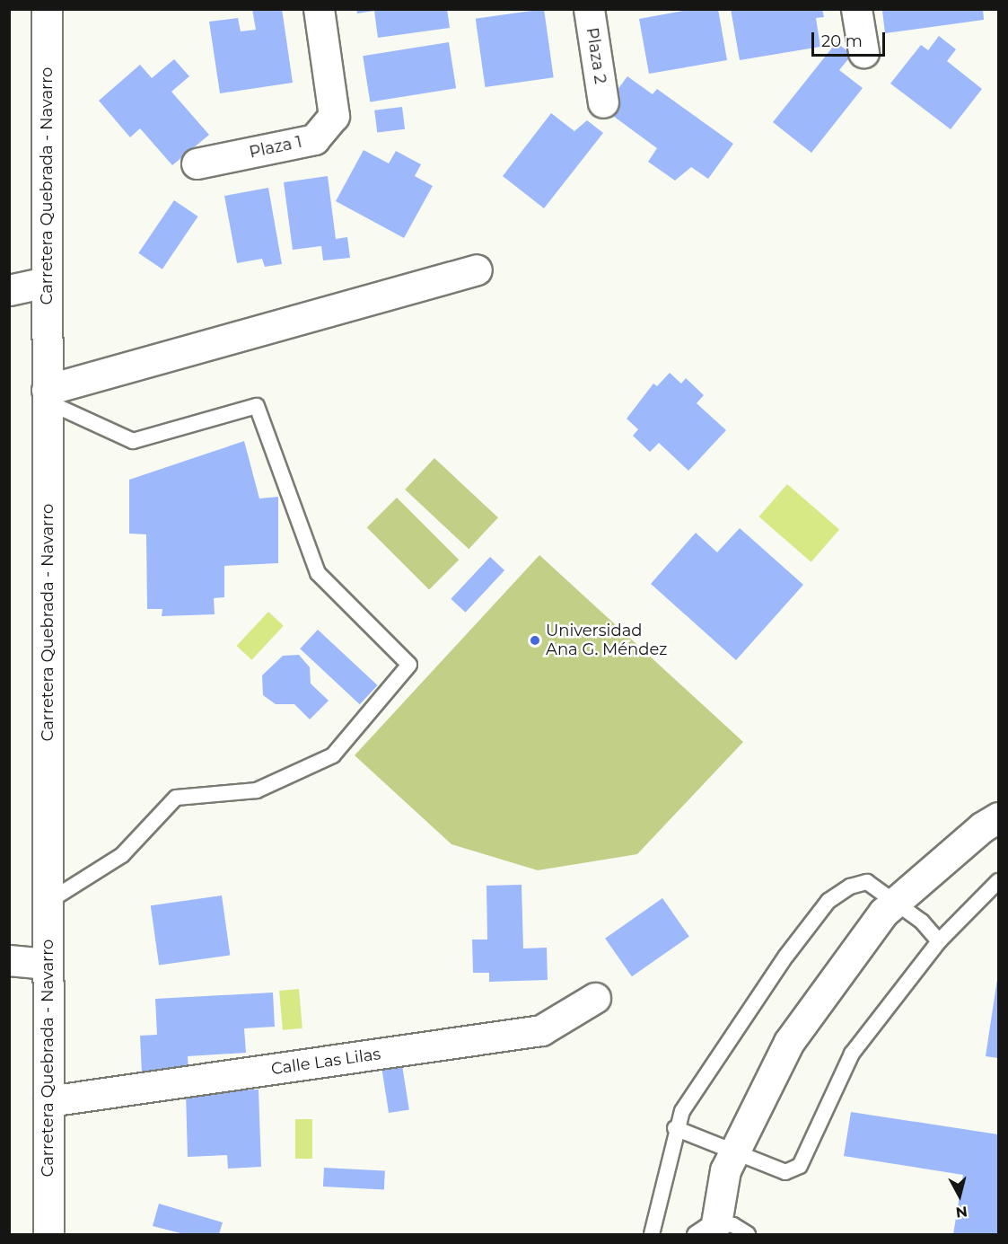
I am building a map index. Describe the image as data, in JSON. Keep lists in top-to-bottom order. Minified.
{"streets":{"street":["Plaza 2","Plaza 1","Carretera Quebrada - Navarro","Calle Las Lilas"]},"crossings":[["Carretera Quebrada - Navarro","Calle Las Lilas"]],"places":["Universidad Ana G. Méndez"],"scale_bar":"20 m","north":"bottom"}
